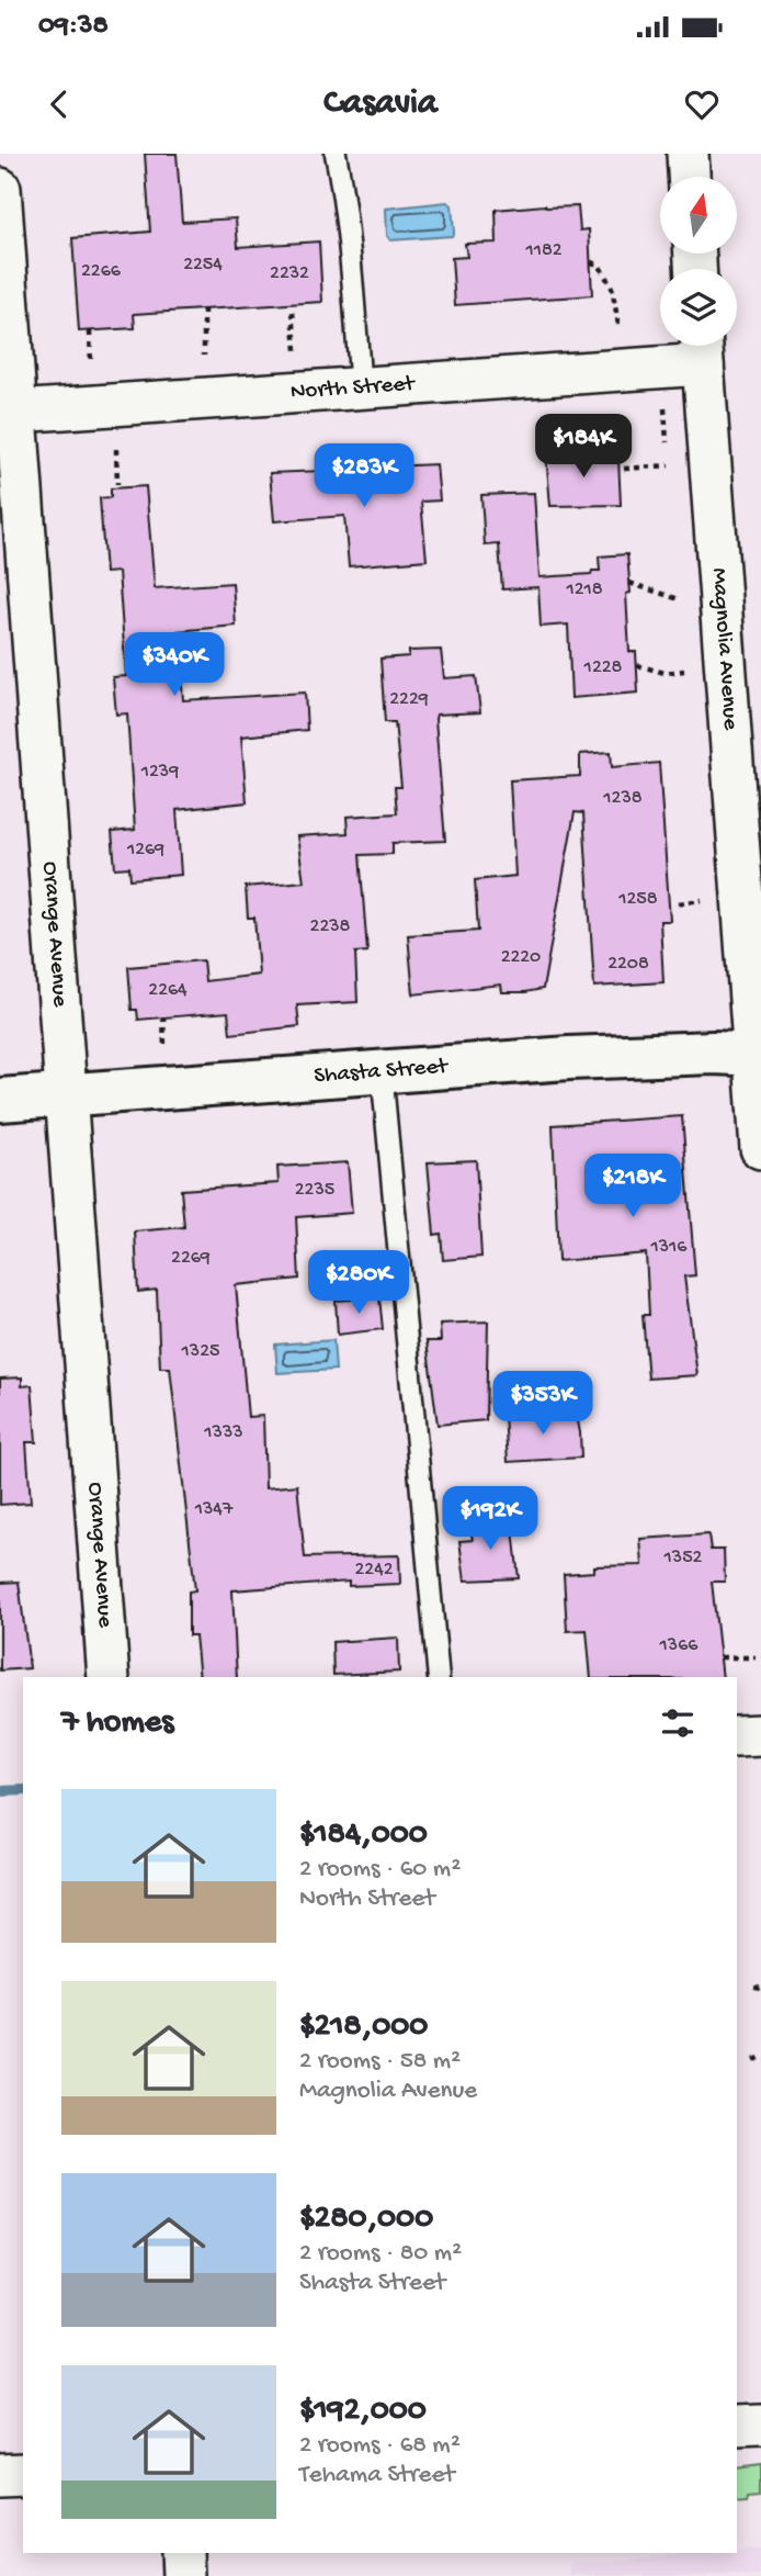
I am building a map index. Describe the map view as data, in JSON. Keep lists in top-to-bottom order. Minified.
{"streets":{"street":["North Street","Magnolia Avenue","Orange Avenue","Shasta Street"]},"crossings":[["North Street","Magnolia Avenue"],["North Street","Orange Avenue"],["Magnolia Avenue","Shasta Street"],["Orange Avenue","Shasta Street"]],"house_numbers":["1182","2254","2266","2232","1218","1228","2229","1239","1238","1269","1258","2238","2220","2208","2264","2235","1316","2269","1325","1333","1347","1352","2242","1366"],"north":"top","page":{"status":"09:38","header":"Casavia","price":["$184K","$283K","$340K","$218K","$280K","$353K","$192K"],"heading":"7 homes","list":[{"name":"$184,000","note":"2 rooms · 60 m² · North Street"},{"name":"$218,000","note":"2 rooms · 58 m² · Magnolia Avenue"},{"name":"$280,000","note":"2 rooms · 80 m² · Shasta Street"},{"name":"$192,000","note":"2 rooms · 68 m² · Tehama Street"}]}}
